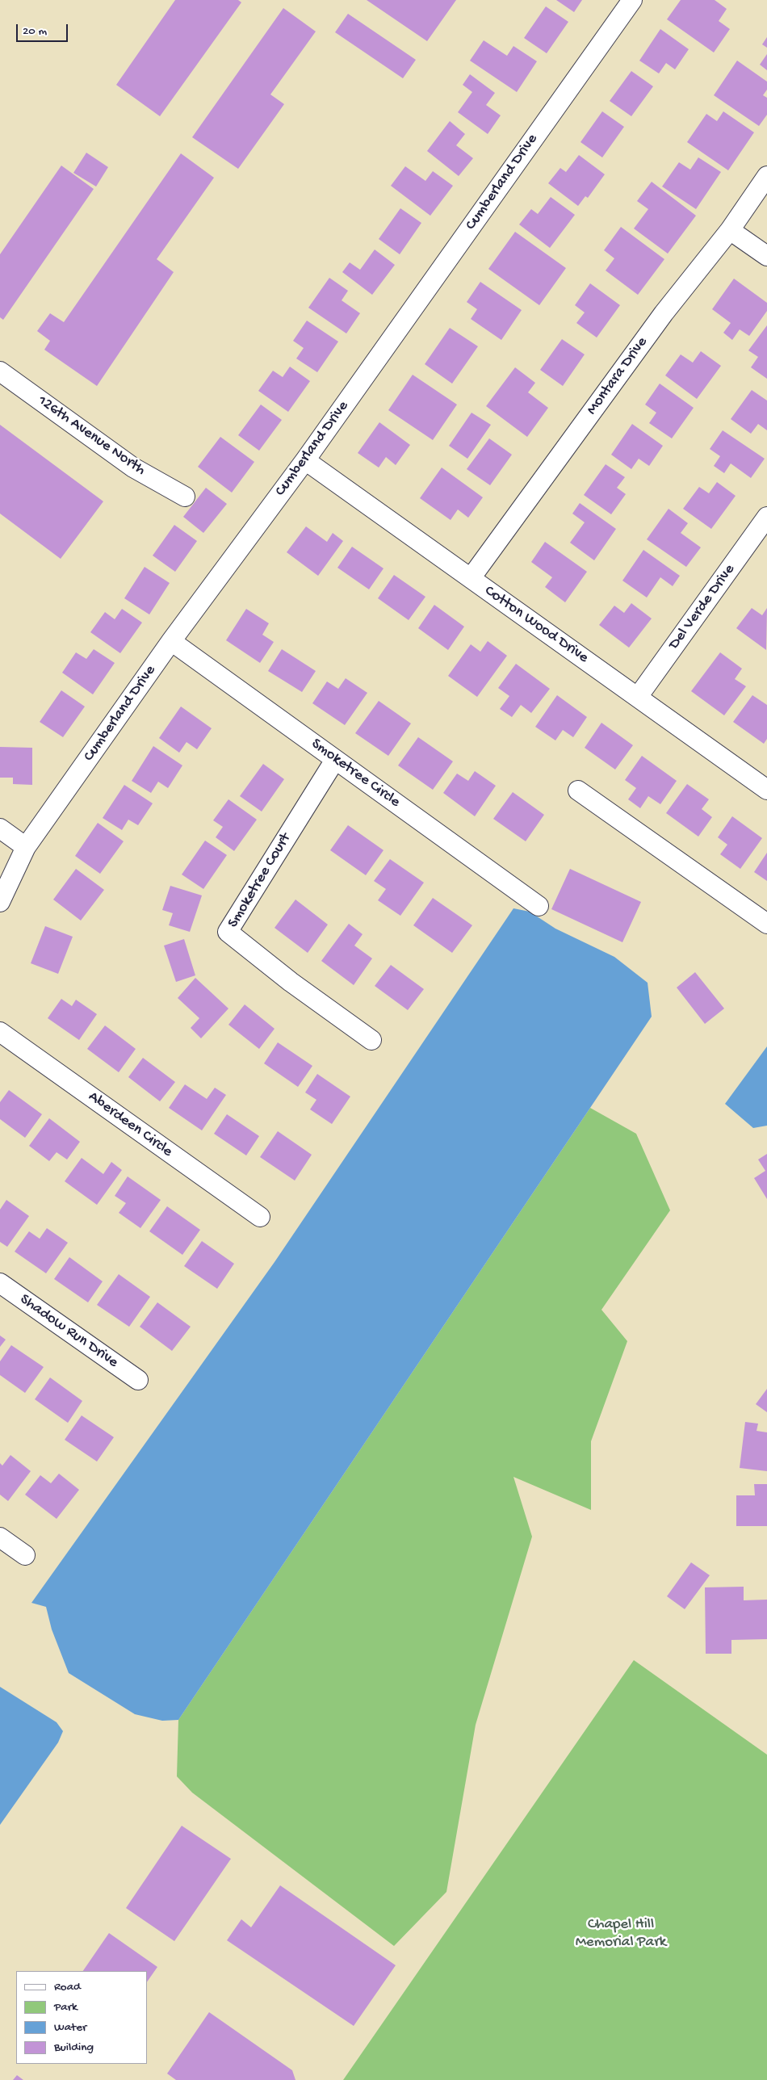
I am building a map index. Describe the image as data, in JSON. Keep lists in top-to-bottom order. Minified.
{"streets":{"street":["Cumberland Drive","Montara Drive","126th Avenue North","Del Verde Drive","Cotton Wood Drive","Smoketree Circle","Smoketree Court","Aberdeen Circle","Shadow Run Drive"]},"crossings":[["Cumberland Drive","Cotton Wood Drive"],["Cumberland Drive","Smoketree Circle"],["Montara Drive","Cotton Wood Drive"],["Del Verde Drive","Cotton Wood Drive"],["Smoketree Circle","Smoketree Court"]],"parks":["Chapel Hill Memorial Park"],"legend":["Road","Park","Water","Building"],"scale_bar":"20 m"}
